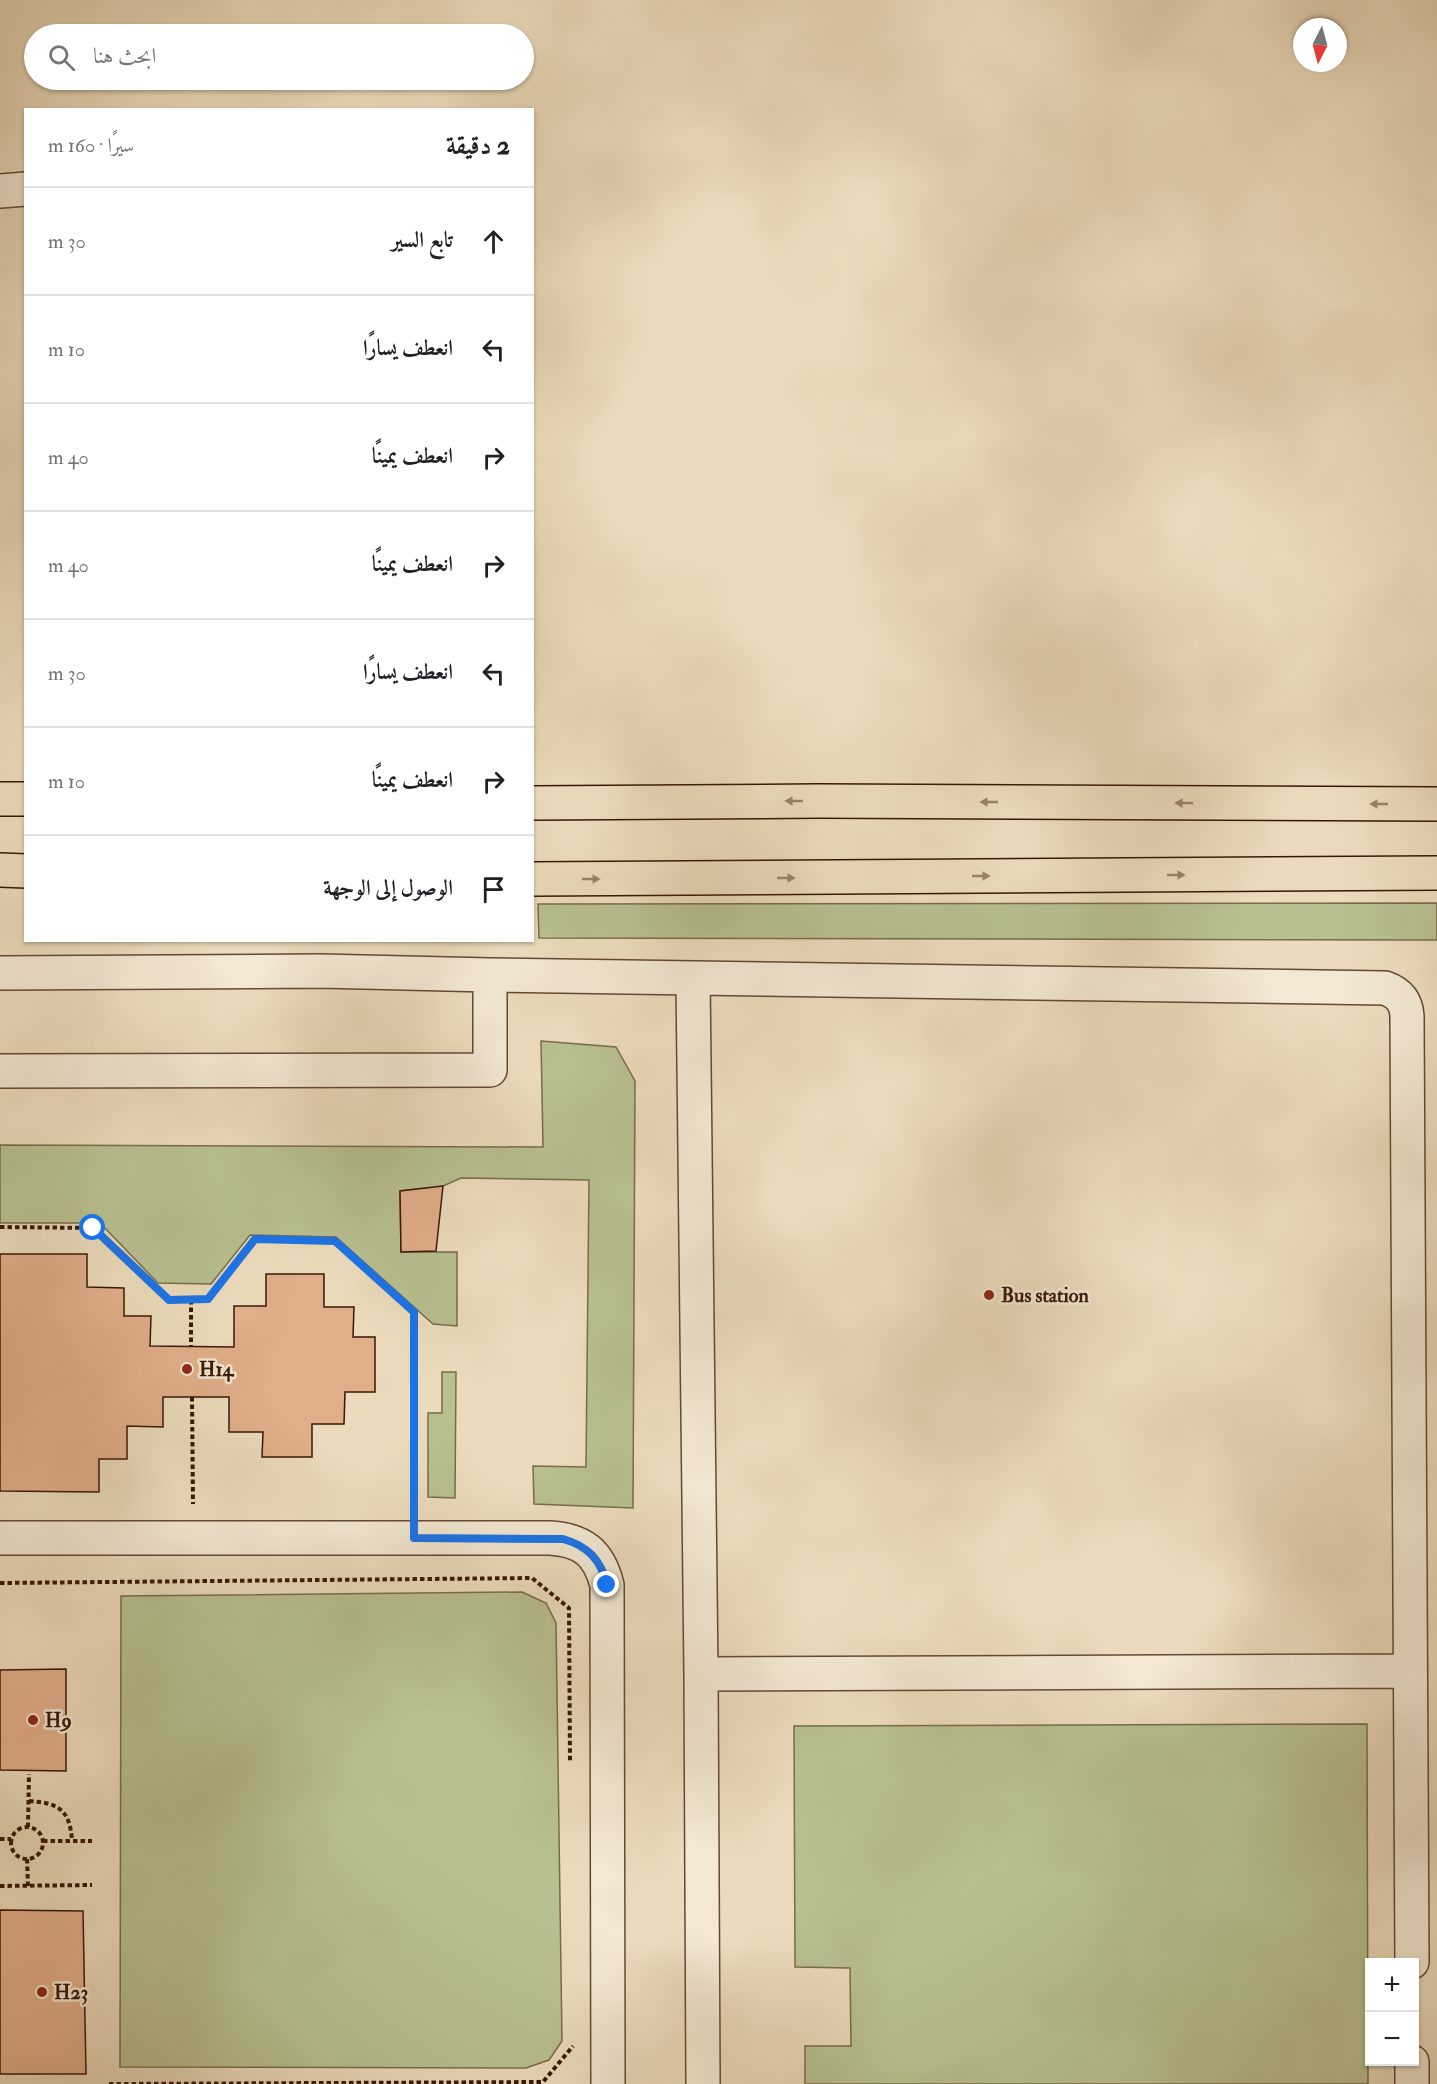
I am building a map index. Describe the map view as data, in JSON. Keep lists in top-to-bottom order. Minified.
{"places":["Bus station","H14","H9","H23"],"north":"bottom","page":{"search":"ابحث هنا","heading":["2 دقيقة","سيرًا · 160 m"],"list":[["تابع السير","30 m"],["انعطف يسارًا","10 m"],["انعطف يمينًا","40 m"],["انعطف يمينًا","40 m"],["انعطف يسارًا","30 m"],["انعطف يمينًا","10 m"],"الوصول إلى الوجهة"],"map_buttons":["+","−"]}}
